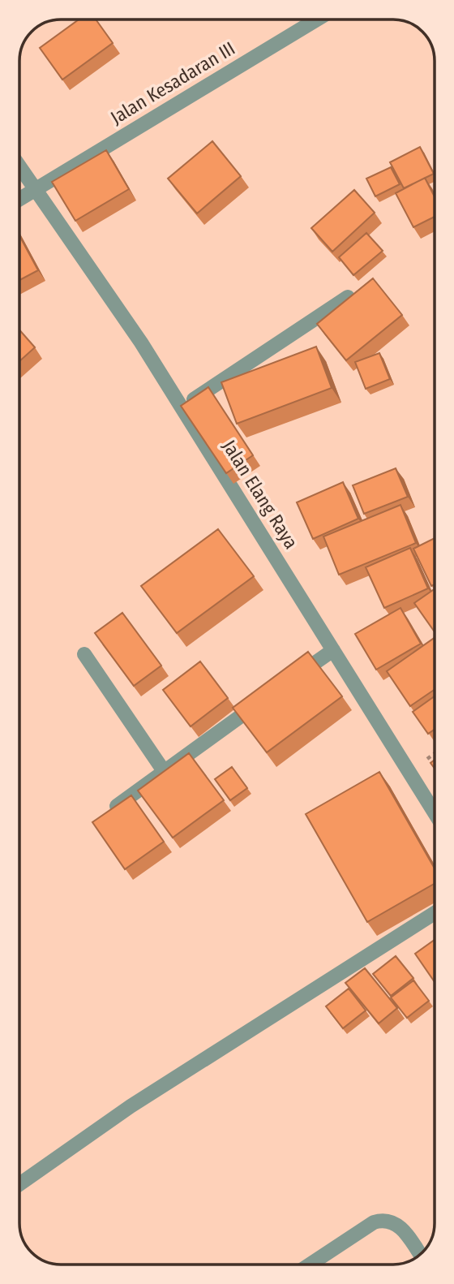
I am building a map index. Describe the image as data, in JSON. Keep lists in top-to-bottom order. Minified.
{"streets":{"street":["Jalan Kesadaran III","Jalan Elang Raya"]},"crossings":[["Jalan Kesadaran III","Jalan Elang Raya"]]}
